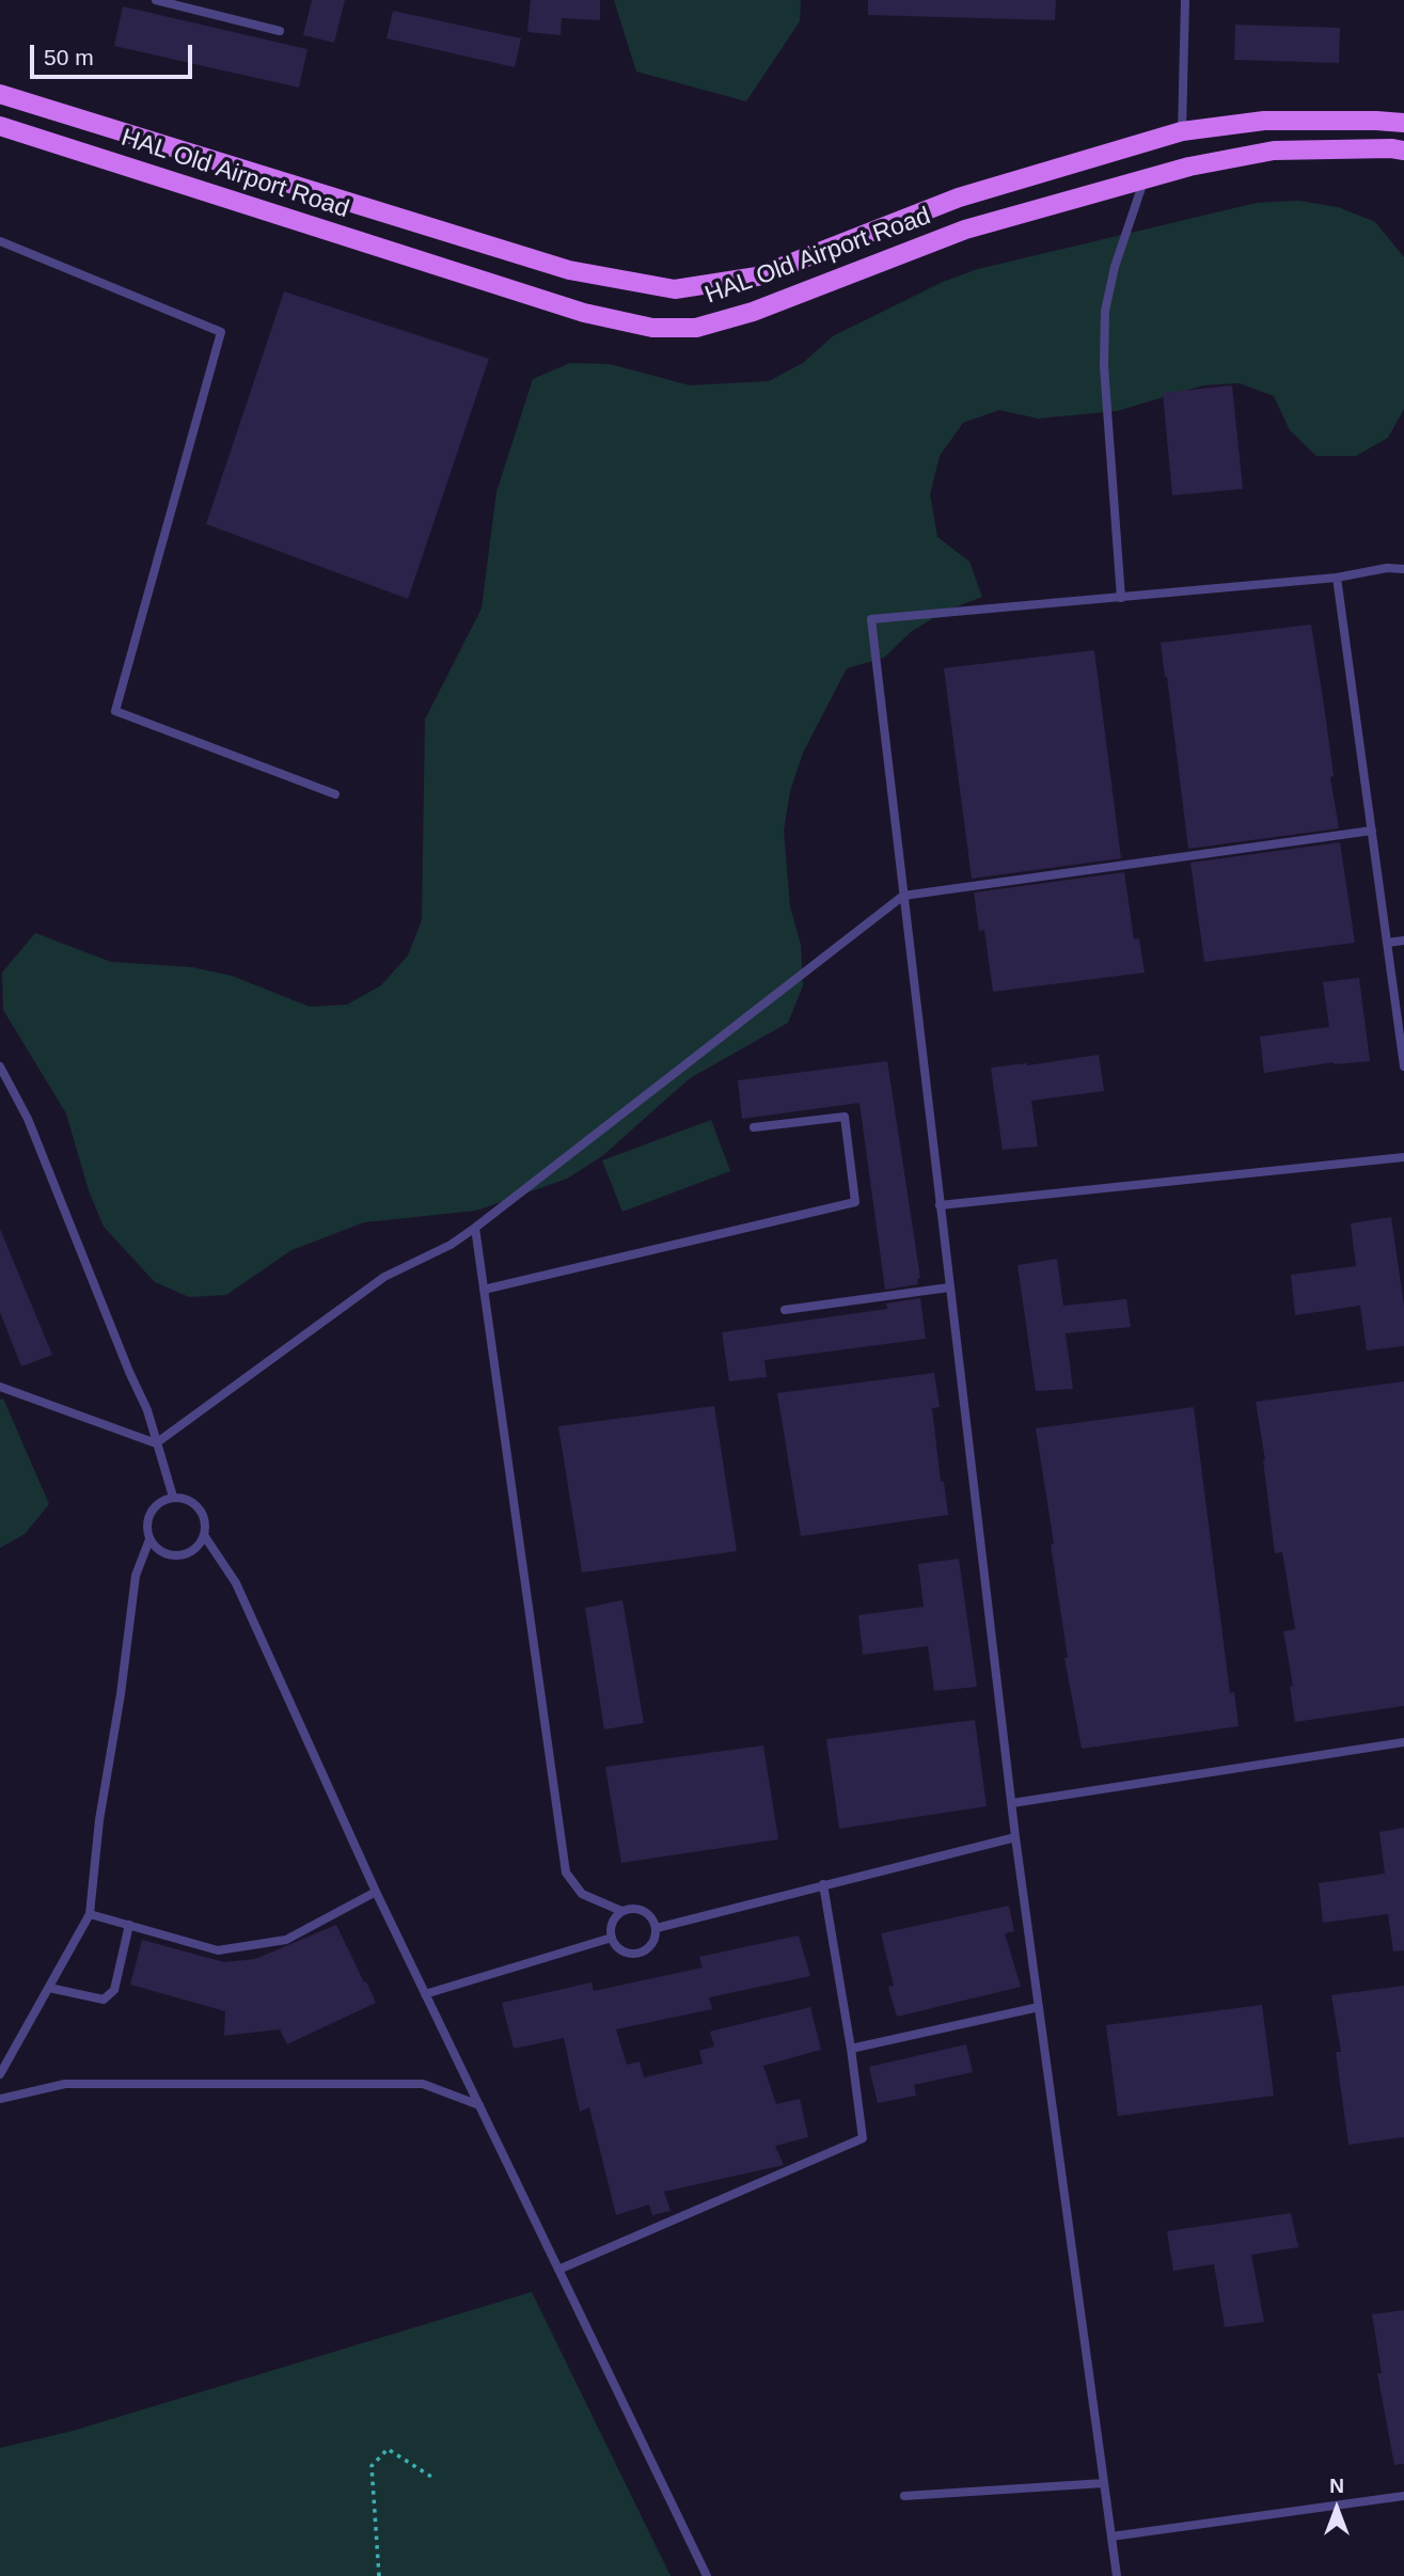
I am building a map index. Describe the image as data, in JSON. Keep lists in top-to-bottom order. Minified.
{"streets":{"main road":["HAL Old Airport Road"]},"scale_bar":"50 m","north":"top"}
